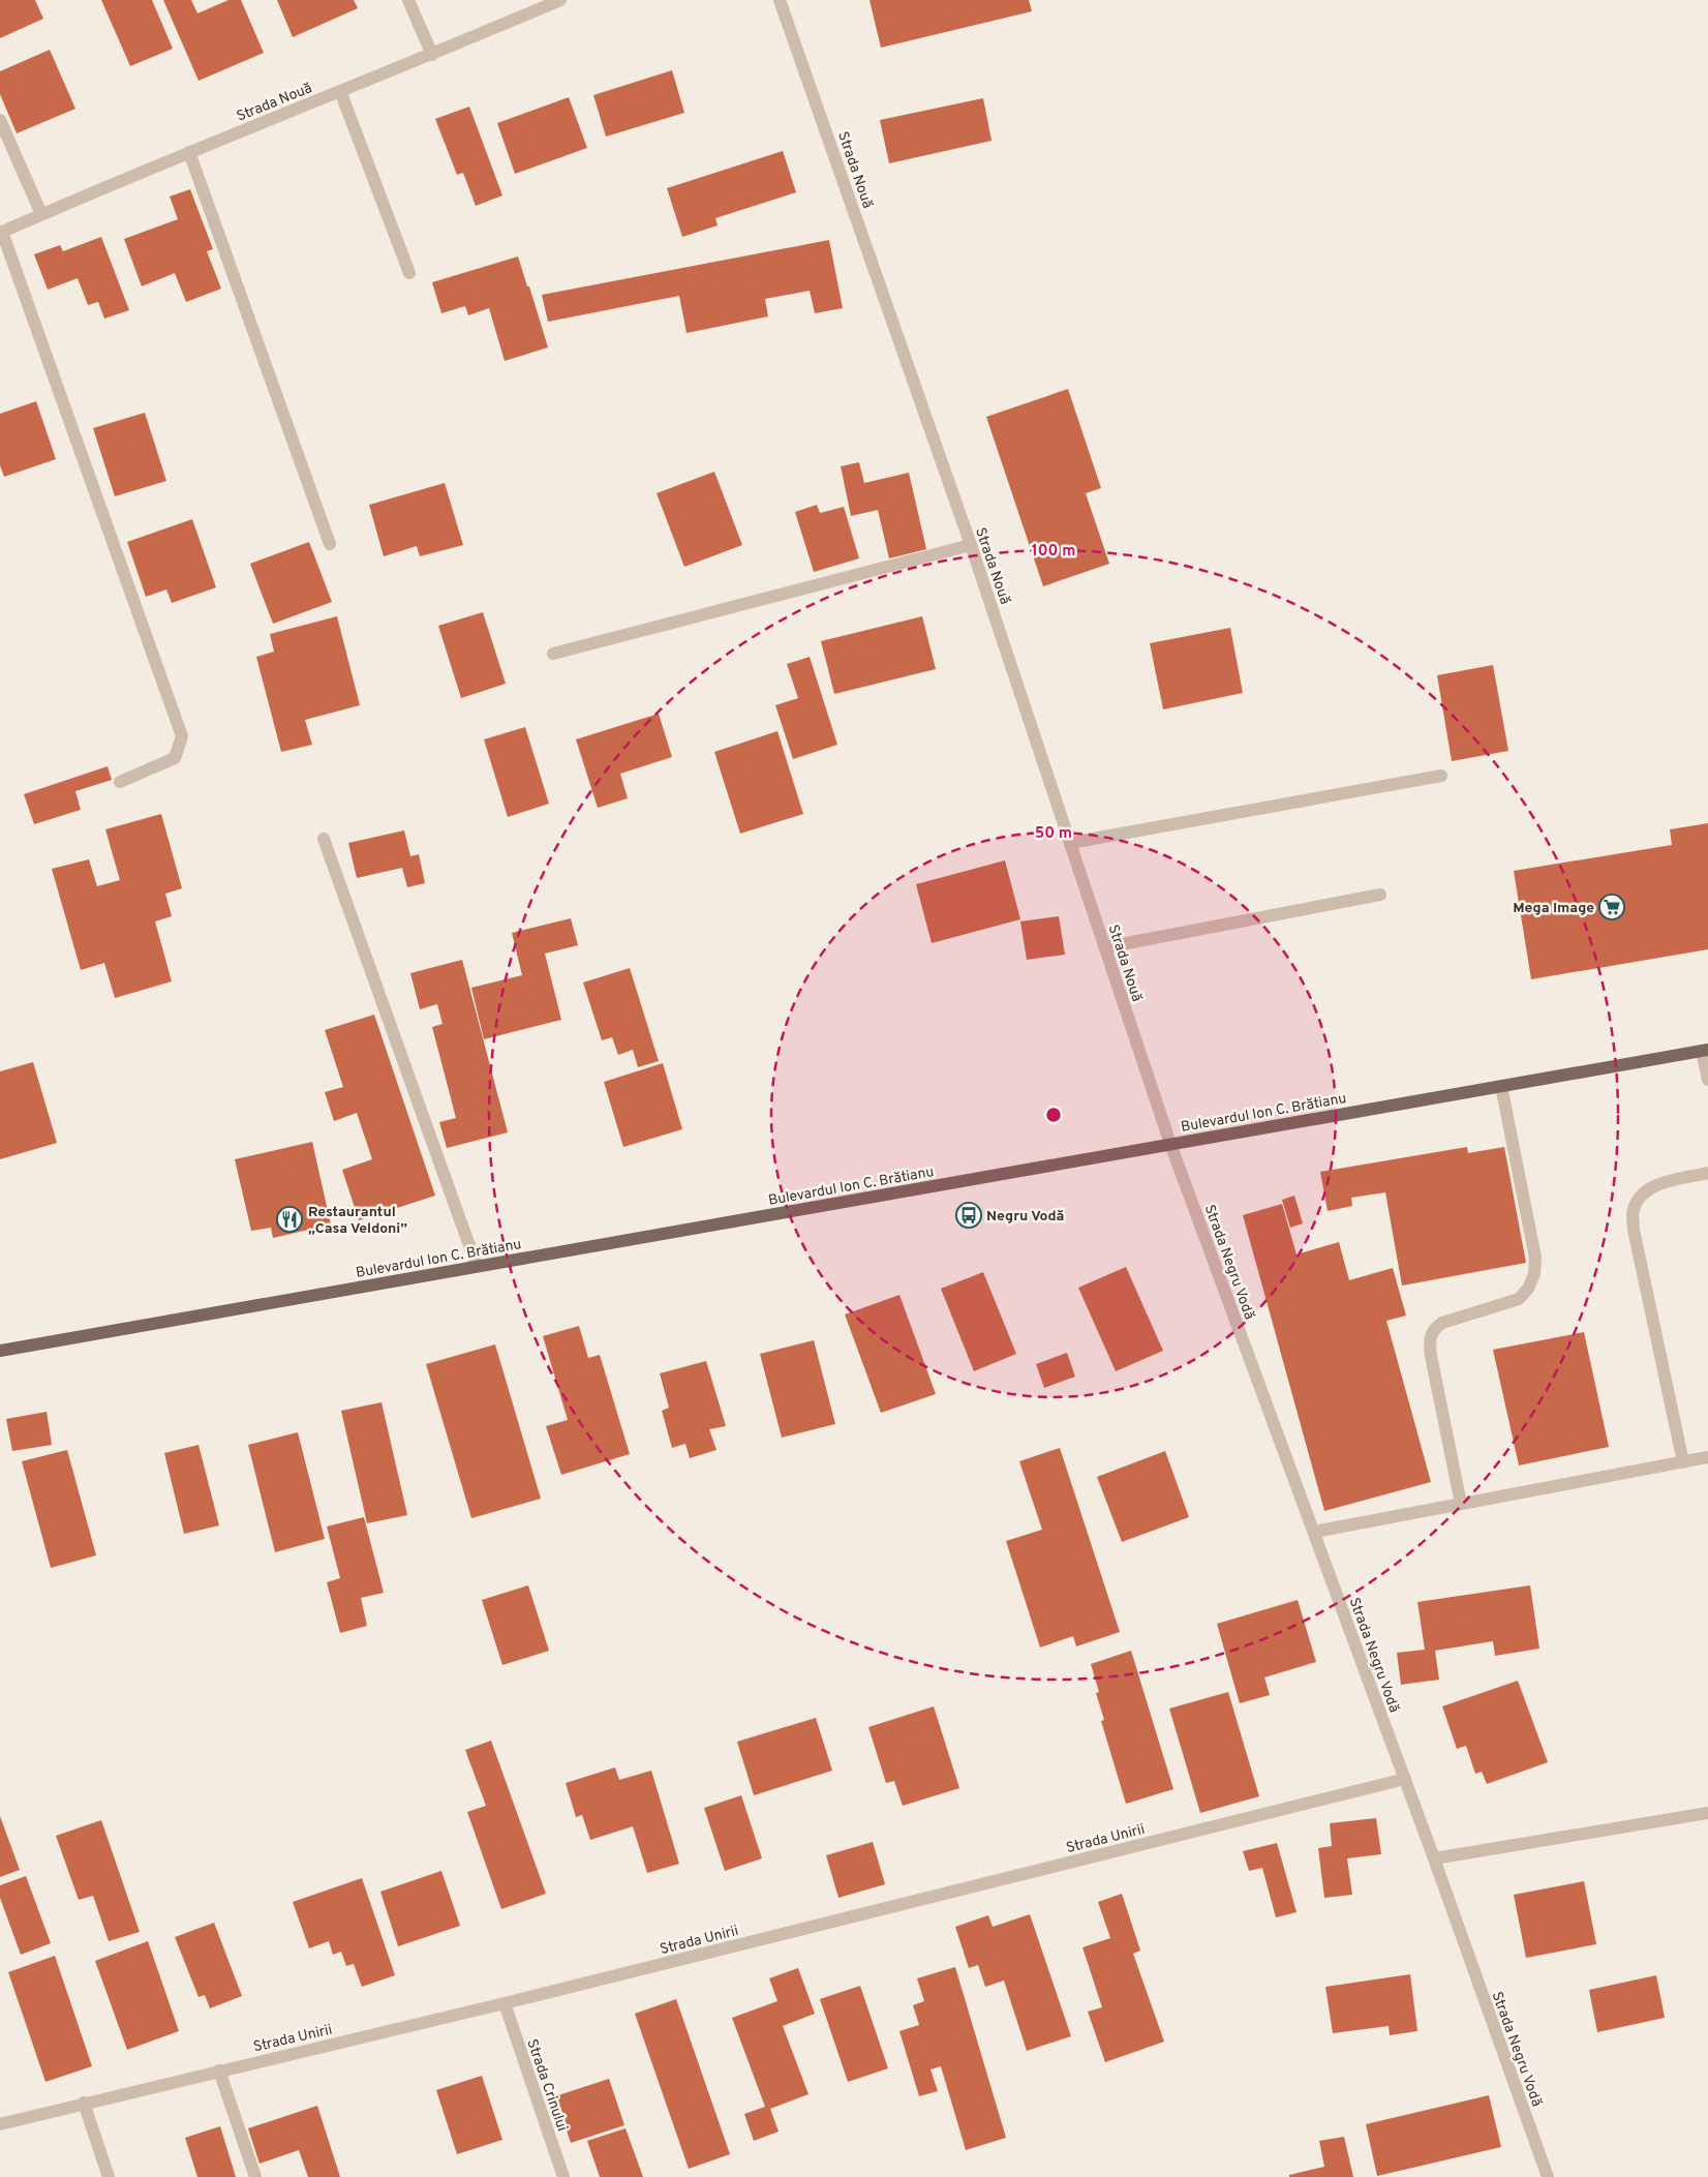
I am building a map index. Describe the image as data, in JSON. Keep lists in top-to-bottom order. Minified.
{"streets":{"main road":["Bulevardul Ion C. Brătianu"],"street":["Strada Nouă","Strada Negru Vodă","Strada Unirii","Strada Crinului"]},"crossings":[["Strada Nouă","Bulevardul Ion C. Brătianu"],["Strada Nouă","Strada Negru Vodă"],["Bulevardul Ion C. Brătianu","Strada Negru Vodă"],["Strada Negru Vodă","Strada Unirii"],["Strada Unirii","Strada Crinului"]],"places":{"supermarket":["Mega Image"],"bus stop":["Negru Vodă"],"restaurant":["Restaurantul „Casa Veldoni”"]},"rings":["100 m","50 m"]}
